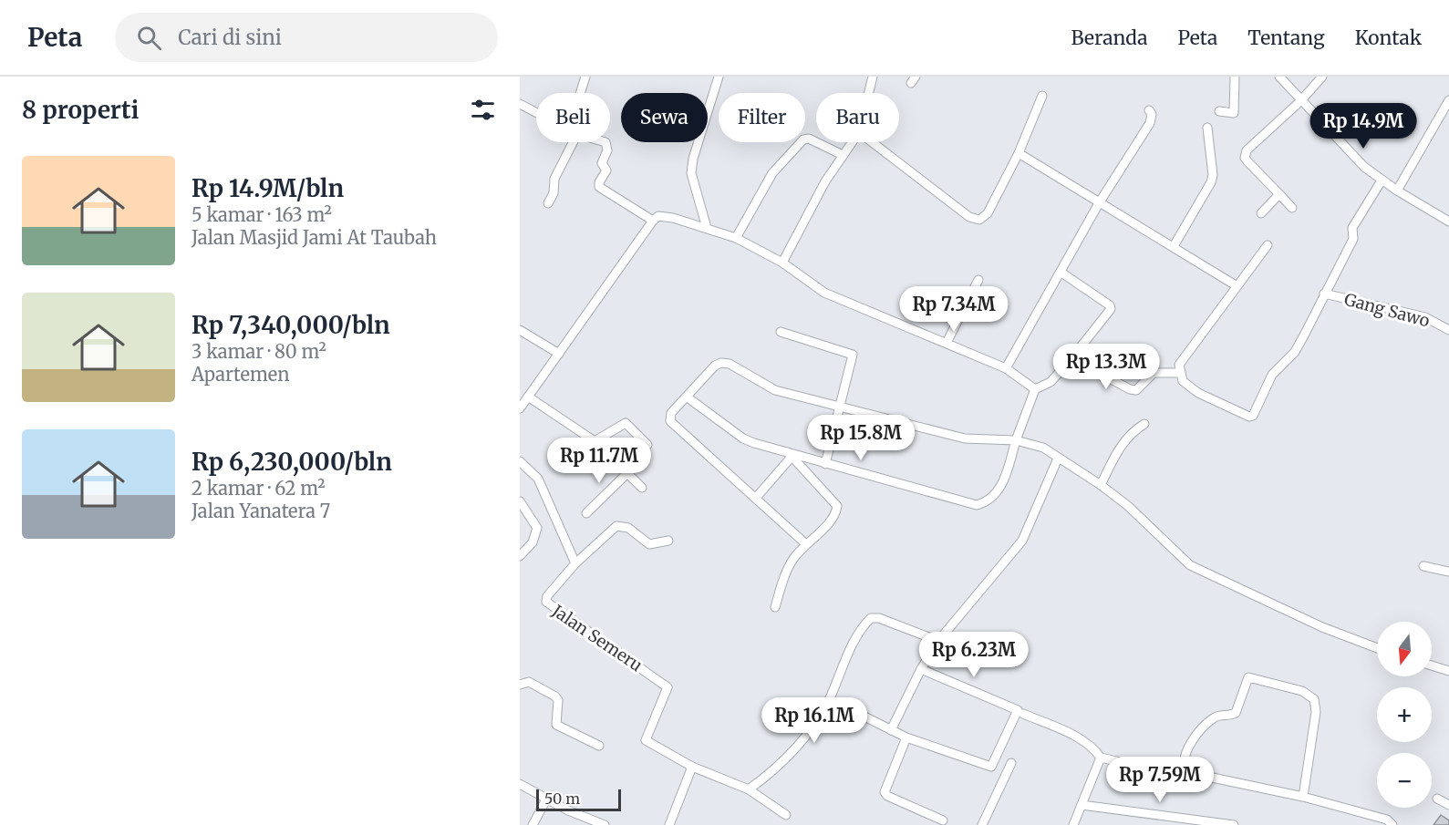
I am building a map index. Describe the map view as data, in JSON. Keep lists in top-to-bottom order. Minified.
{"streets":{"street":["Gang Sawo","Jalan Semeru"]},"scale_bar":"50 m","north":"bottom","page":{"header":"Peta","search":"Cari di sini","nav":["Beranda","Peta","Tentang","Kontak"],"heading":"8 properti","chip":["Beli","Sewa","Filter","Baru"],"price":["Rp 14.9M","Rp 7.34M","Rp 13.3M","Rp 15.8M","Rp 11.7M","Rp 6.23M","Rp 16.1M","Rp 7.59M"],"list":[{"name":"Rp 14.9M/bln","note":"5 kamar · 163 m² · Jalan Masjid Jami At Taubah"},{"name":"Rp 7,340,000/bln","note":"3 kamar · 80 m² · Apartemen"},{"name":"Rp 6,230,000/bln","note":"2 kamar · 62 m² · Jalan Yanatera 7"}],"map_buttons":["+","−"],"scale":"50 m"}}
